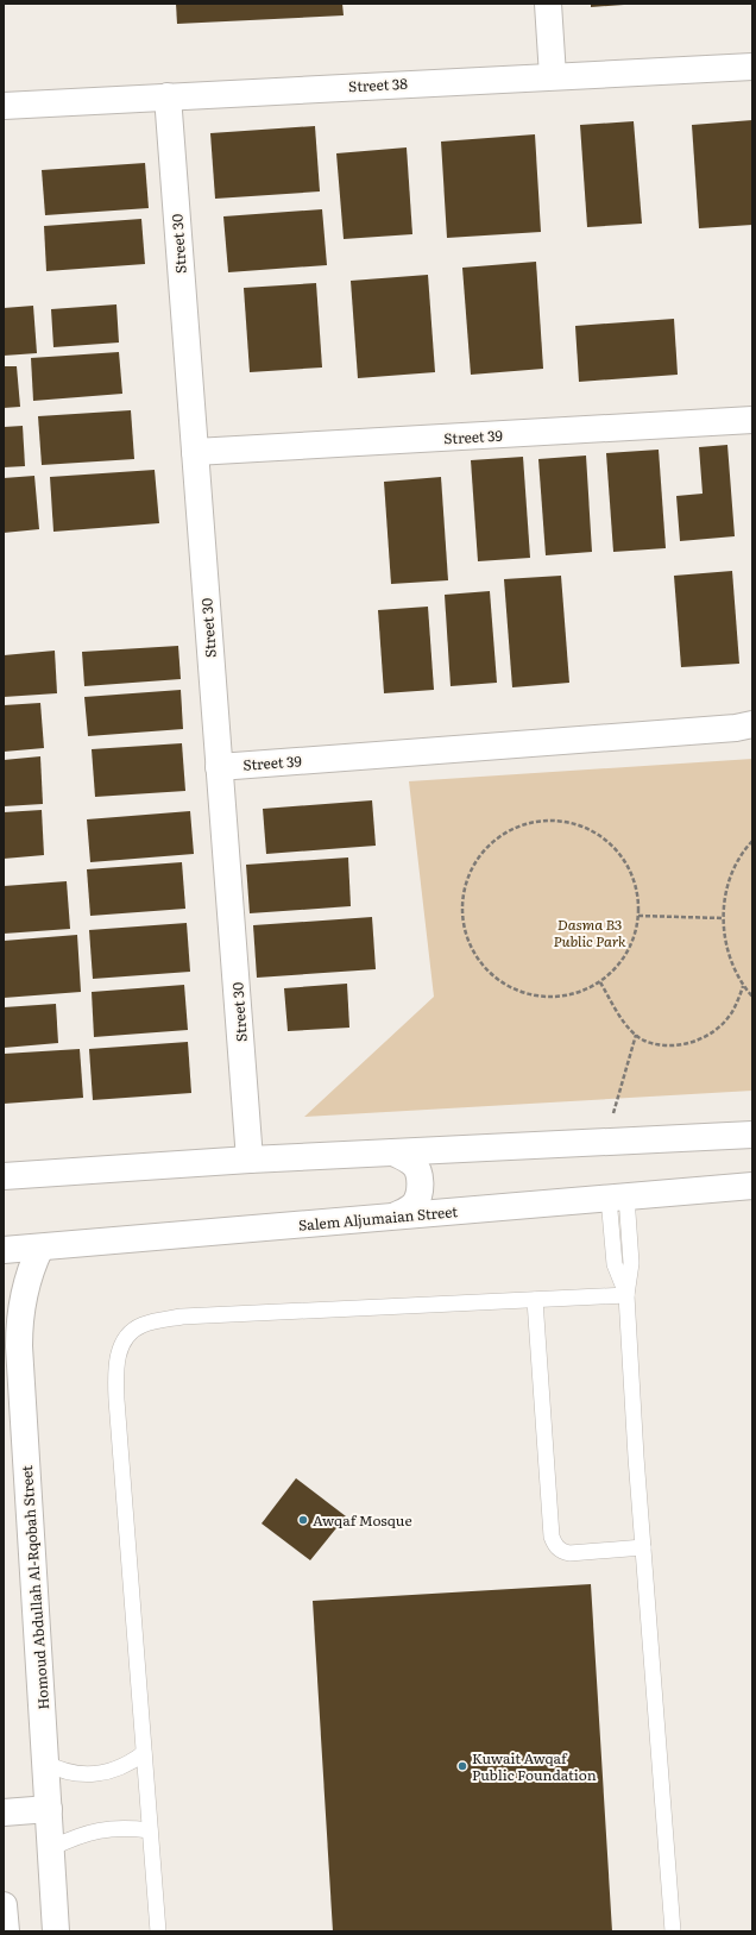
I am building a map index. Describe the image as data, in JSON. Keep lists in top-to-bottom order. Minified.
{"streets":{"street":["Street 38","Street 30","Street 39","Salem Aljumaian Street","Homoud Abdullah Al-Rqobah Street"]},"crossings":[["Street 38","Street 30"],["Street 30","Street 39"],["Salem Aljumaian Street","Homoud Abdullah Al-Rqobah Street"]],"parks":["Dasma B3 Public Park"],"places":["Awqaf Mosque","Kuwait Awqaf Public Foundation"]}
